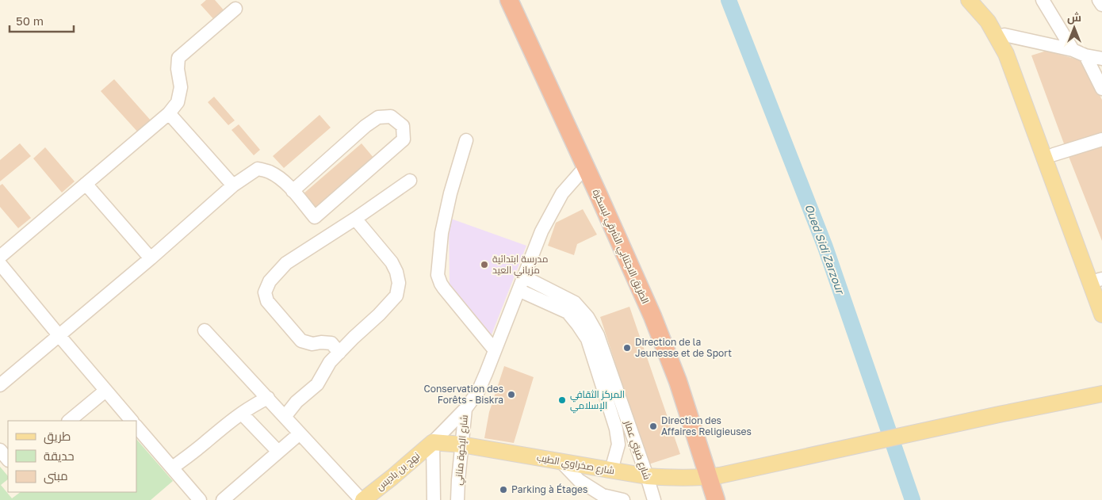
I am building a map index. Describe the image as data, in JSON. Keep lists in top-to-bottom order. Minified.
{"streets":{"highway":["الطريق الاجتنابي الشرقي لبسكرة"],"main road":["شارع صخراوي الطيب","نهج بن باديس"],"street":["شارع الإخوة مناني","شارع ضيتي عمار"]},"crossings":[["الطريق الاجتنابي الشرقي لبسكرة","شارع صخراوي الطيب"],["شارع الإخوة مناني","شارع صخراوي الطيب"],["شارع الإخوة مناني","نهج بن باديس"],["شارع ضيتي عمار","شارع صخراوي الطيب"],["شارع صخراوي الطيب","نهج بن باديس"]],"water":["Oued Sidi Zarzour"],"places":["مدرسة ابتدائية مزياني العيد","Direction de la Jeunesse et de Sport","Conservation des Forêts - Biskra","المركز الثقافي الإسلامي","Direction des Affaires Religieuses","Parking à Étages"],"legend":["طريق","حديقة","مبنى"],"scale_bar":"50 m","north":"top"}
